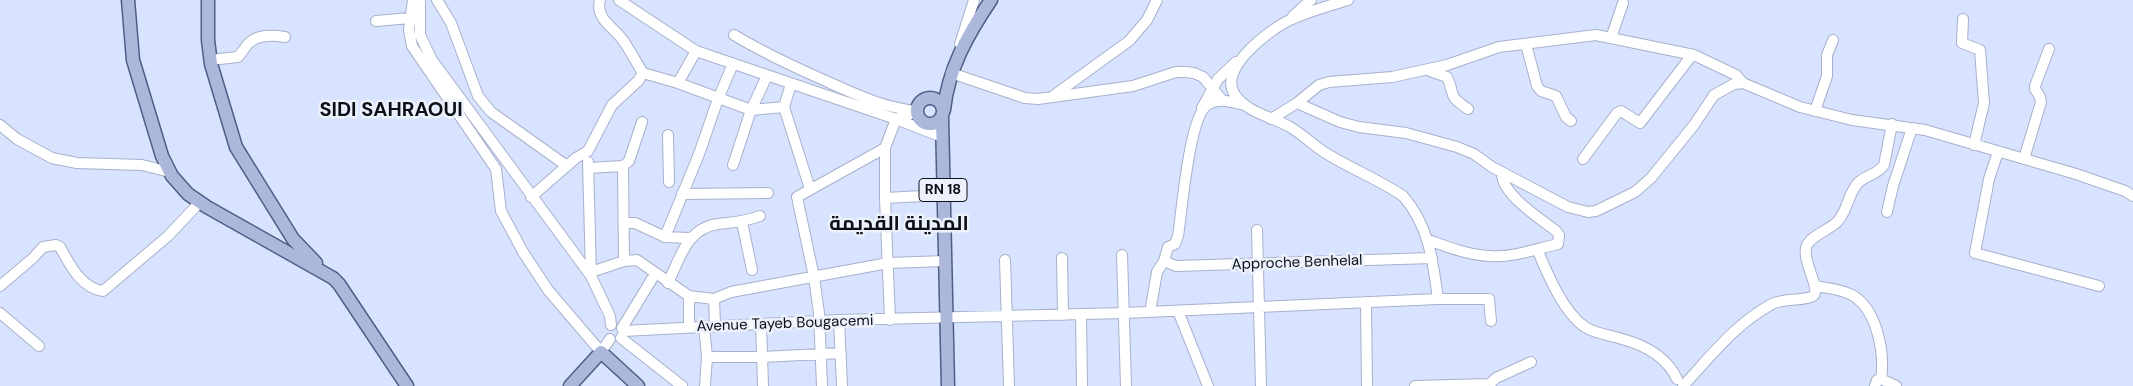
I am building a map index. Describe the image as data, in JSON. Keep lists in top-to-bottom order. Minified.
{"streets":{"main road":["RN 18"],"street":["Approche Benhelal","Avenue Tayeb Bougacemi"]},"crossings":[["RN 18","Avenue Tayeb Bougacemi"]],"districts":["SIDI SAHRAOUI","المدينة القديمة"]}
